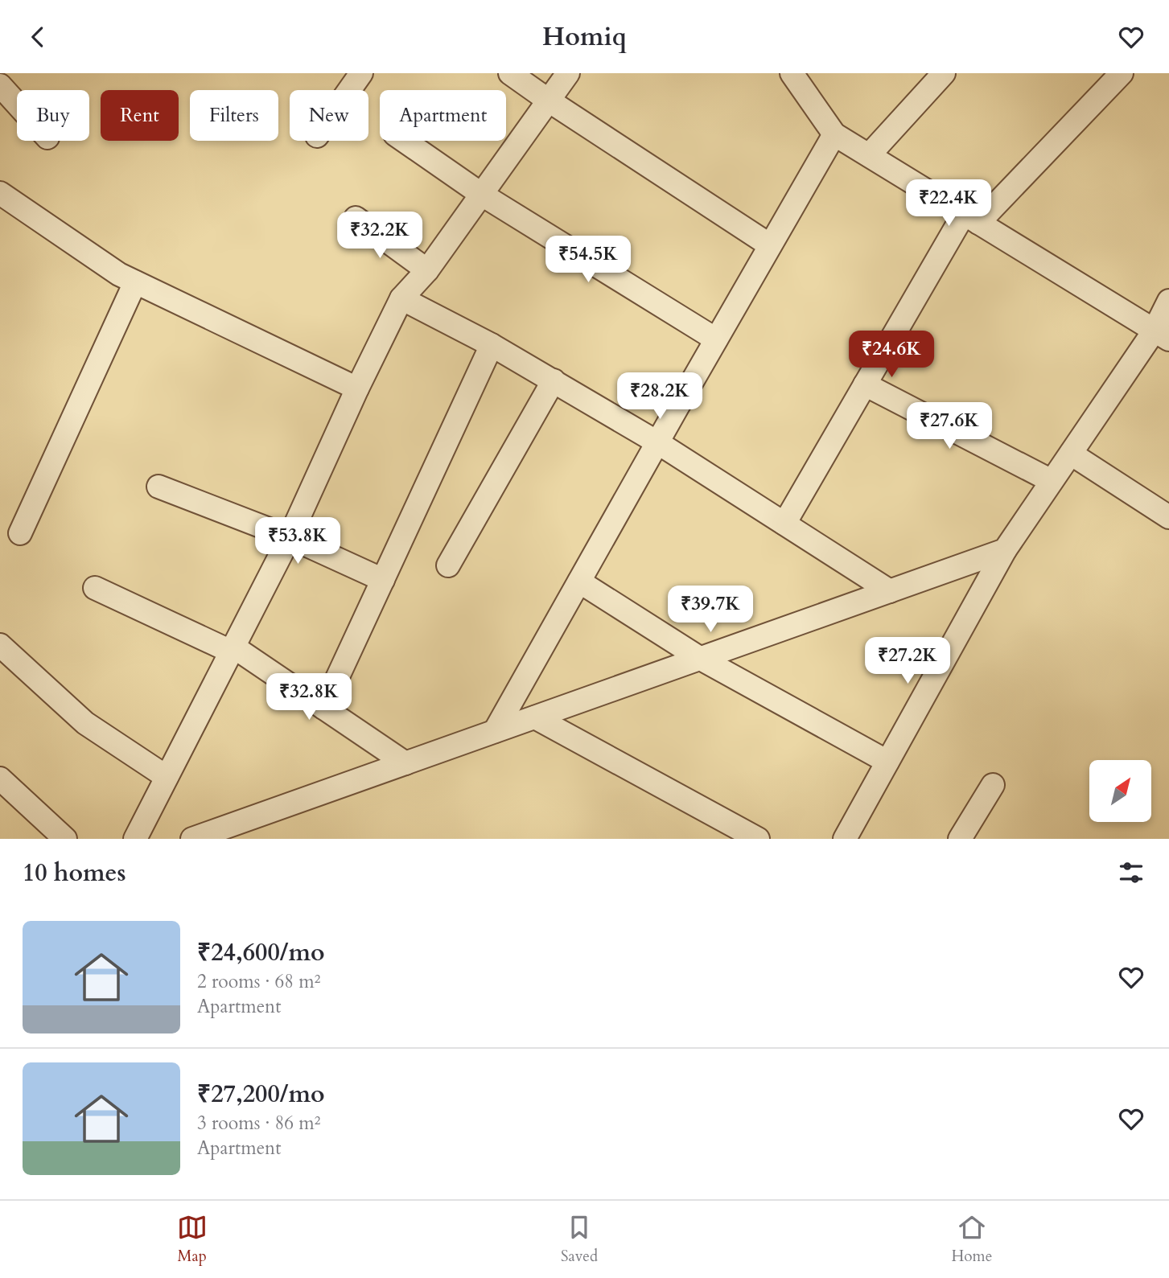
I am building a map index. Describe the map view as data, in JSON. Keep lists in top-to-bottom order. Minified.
{"north":"top right","page":{"header":"Homiq","chip":["Buy","Rent","Filters","New","Apartment"],"price":["₹22.4K","₹32.2K","₹54.5K","₹24.6K","₹28.2K","₹27.6K","₹53.8K","₹39.7K","₹27.2K","₹32.8K"],"heading":"10 homes","list":[{"name":"₹24,600/mo","note":"2 rooms · 68 m² · Apartment"},{"name":"₹27,200/mo","note":"3 rooms · 86 m² · Apartment"}],"tabs":["Map","Saved","Home"]}}
